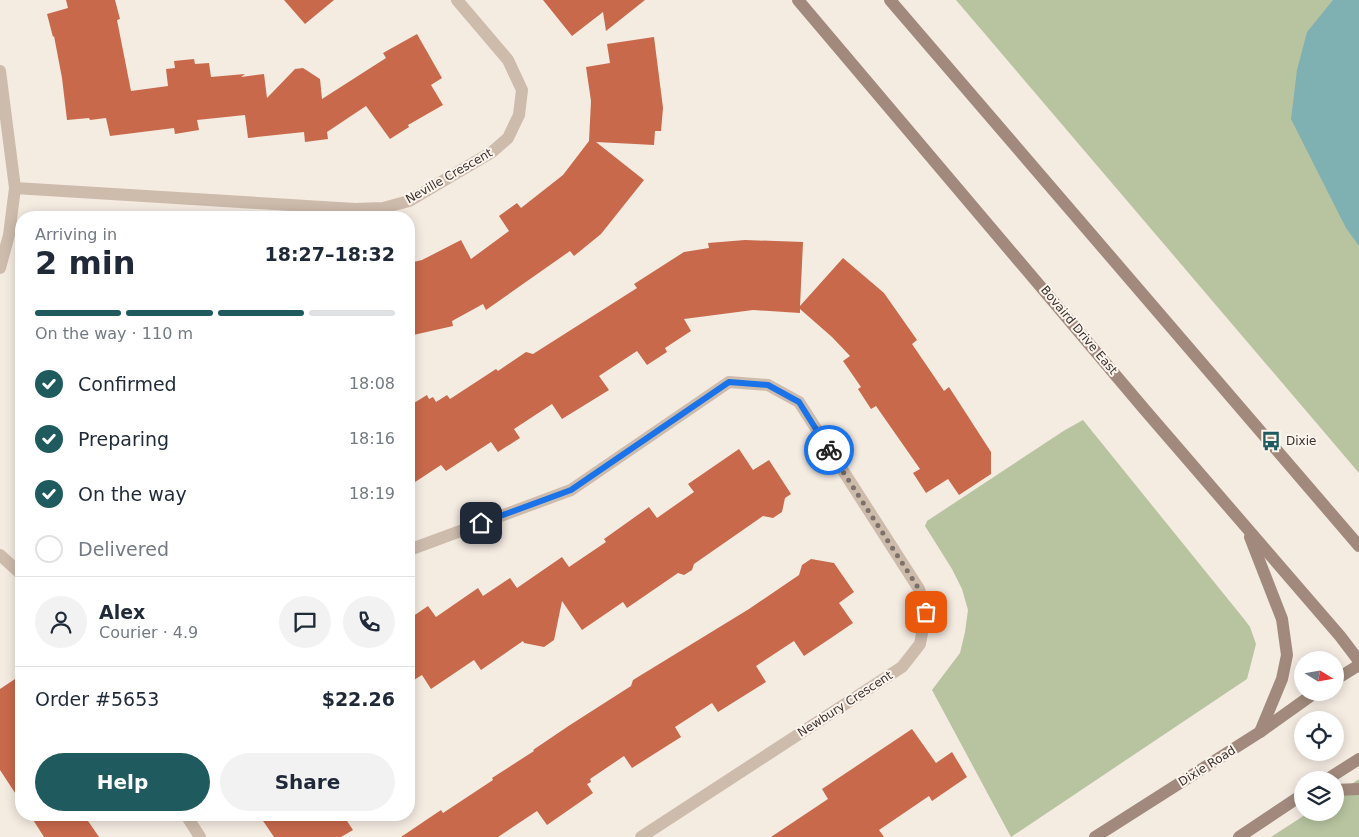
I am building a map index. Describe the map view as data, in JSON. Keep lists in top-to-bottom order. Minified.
{"streets":{"main road":["Bovaird Drive East","Dixie Road"],"street":["Neville Crescent","Newbury Crescent"]},"places":{"bus stop":["Dixie"]},"north":"right","page":{"heading":["2 min","Arriving in","18:27–18:32"],"panel":["Alex","Courier · 4.9","Order #5653","$22.26"],"bar":"On the way · 110 m","list":[["Confirmed","18:08"],["Preparing","18:16"],["On the way","18:19"],"Delivered"],"buttons":["Help","Share"]}}
